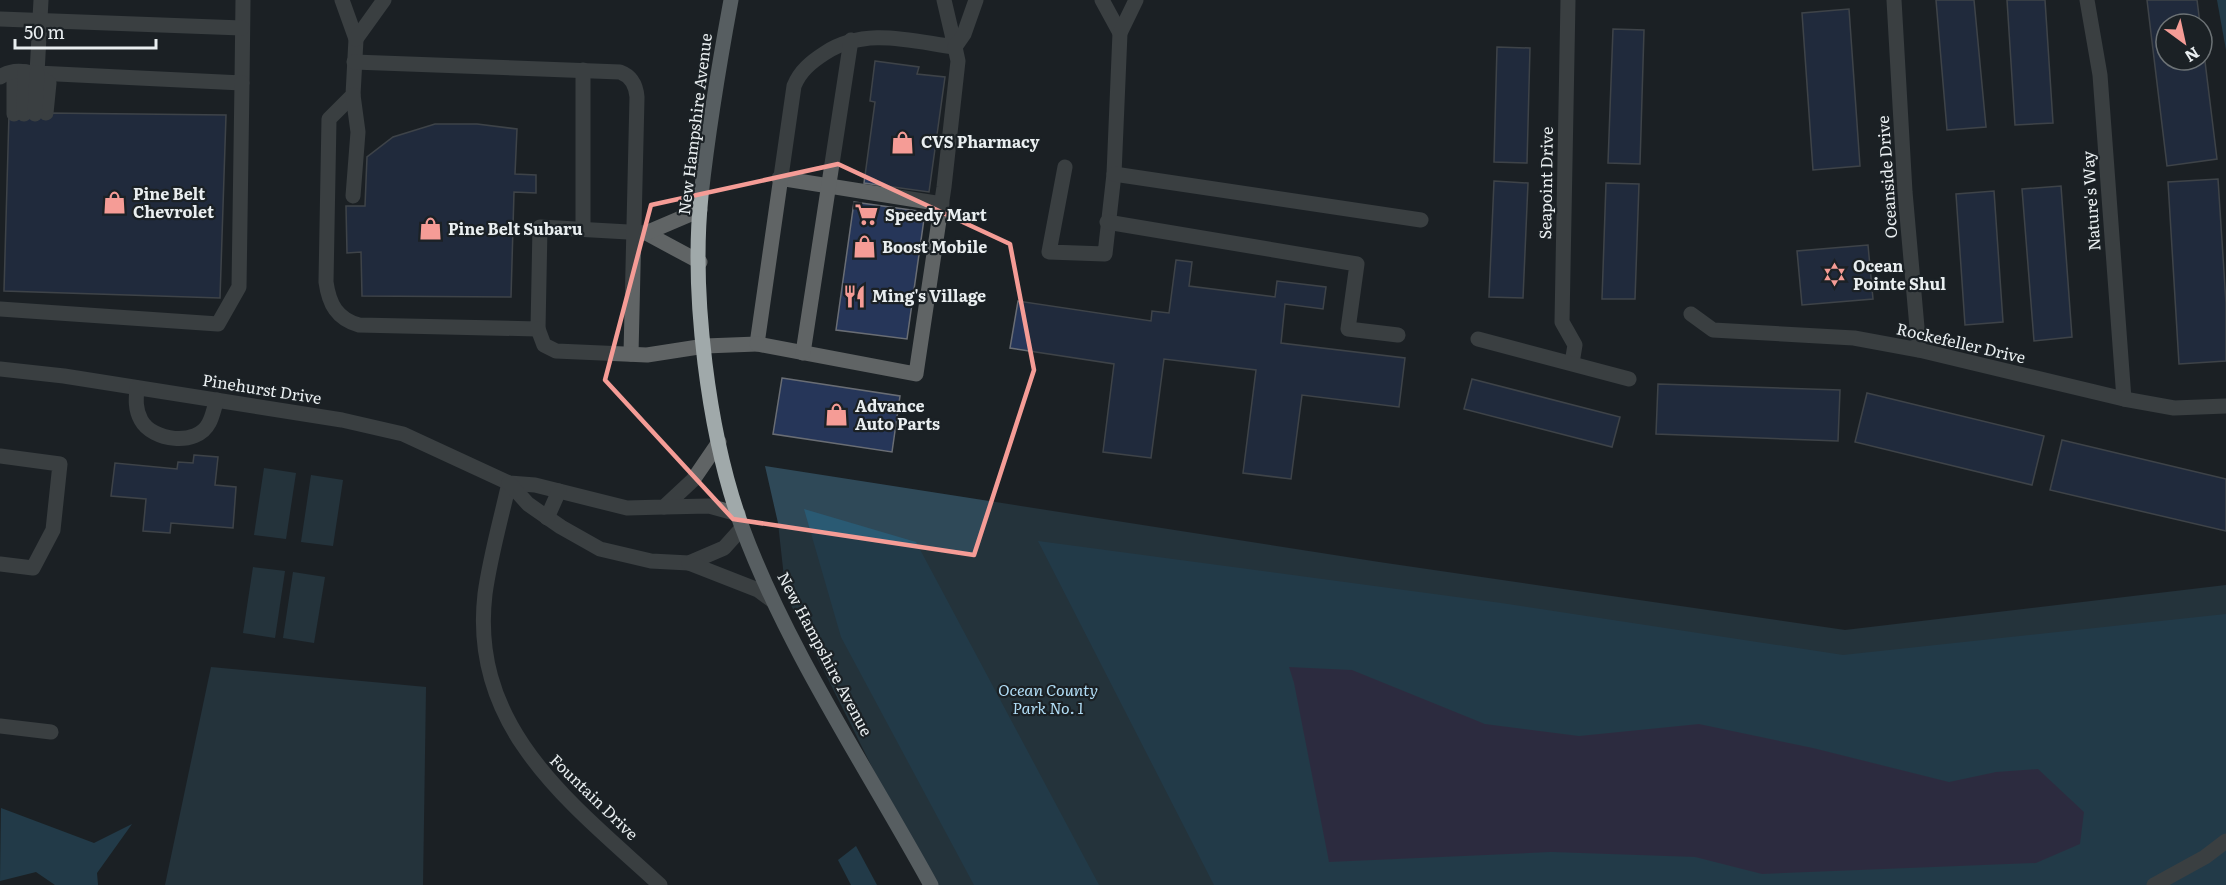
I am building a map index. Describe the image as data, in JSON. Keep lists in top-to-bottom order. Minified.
{"streets":{"main road":["New Hampshire Avenue"],"street":["Oceanside Drive","Seapoint Drive","Nature's Way","Rockefeller Drive","Pinehurst Drive","Fountain Drive"]},"crossings":[["New Hampshire Avenue","Pinehurst Drive"],["Oceanside Drive","Rockefeller Drive"],["Nature's Way","Rockefeller Drive"],["Pinehurst Drive","Fountain Drive"]],"parks":["Ocean County Park No. 1"],"places":{"shop":["CVS Pharmacy","Pine Belt Chevrolet","Pine Belt Subaru","Boost Mobile","Advance Auto Parts"],"supermarket":["Speedy Mart"],"synagogue":["Ocean Pointe Shul"],"restaurant":["Ming's Village"]},"scale_bar":"50 m","north":"bottom right"}
